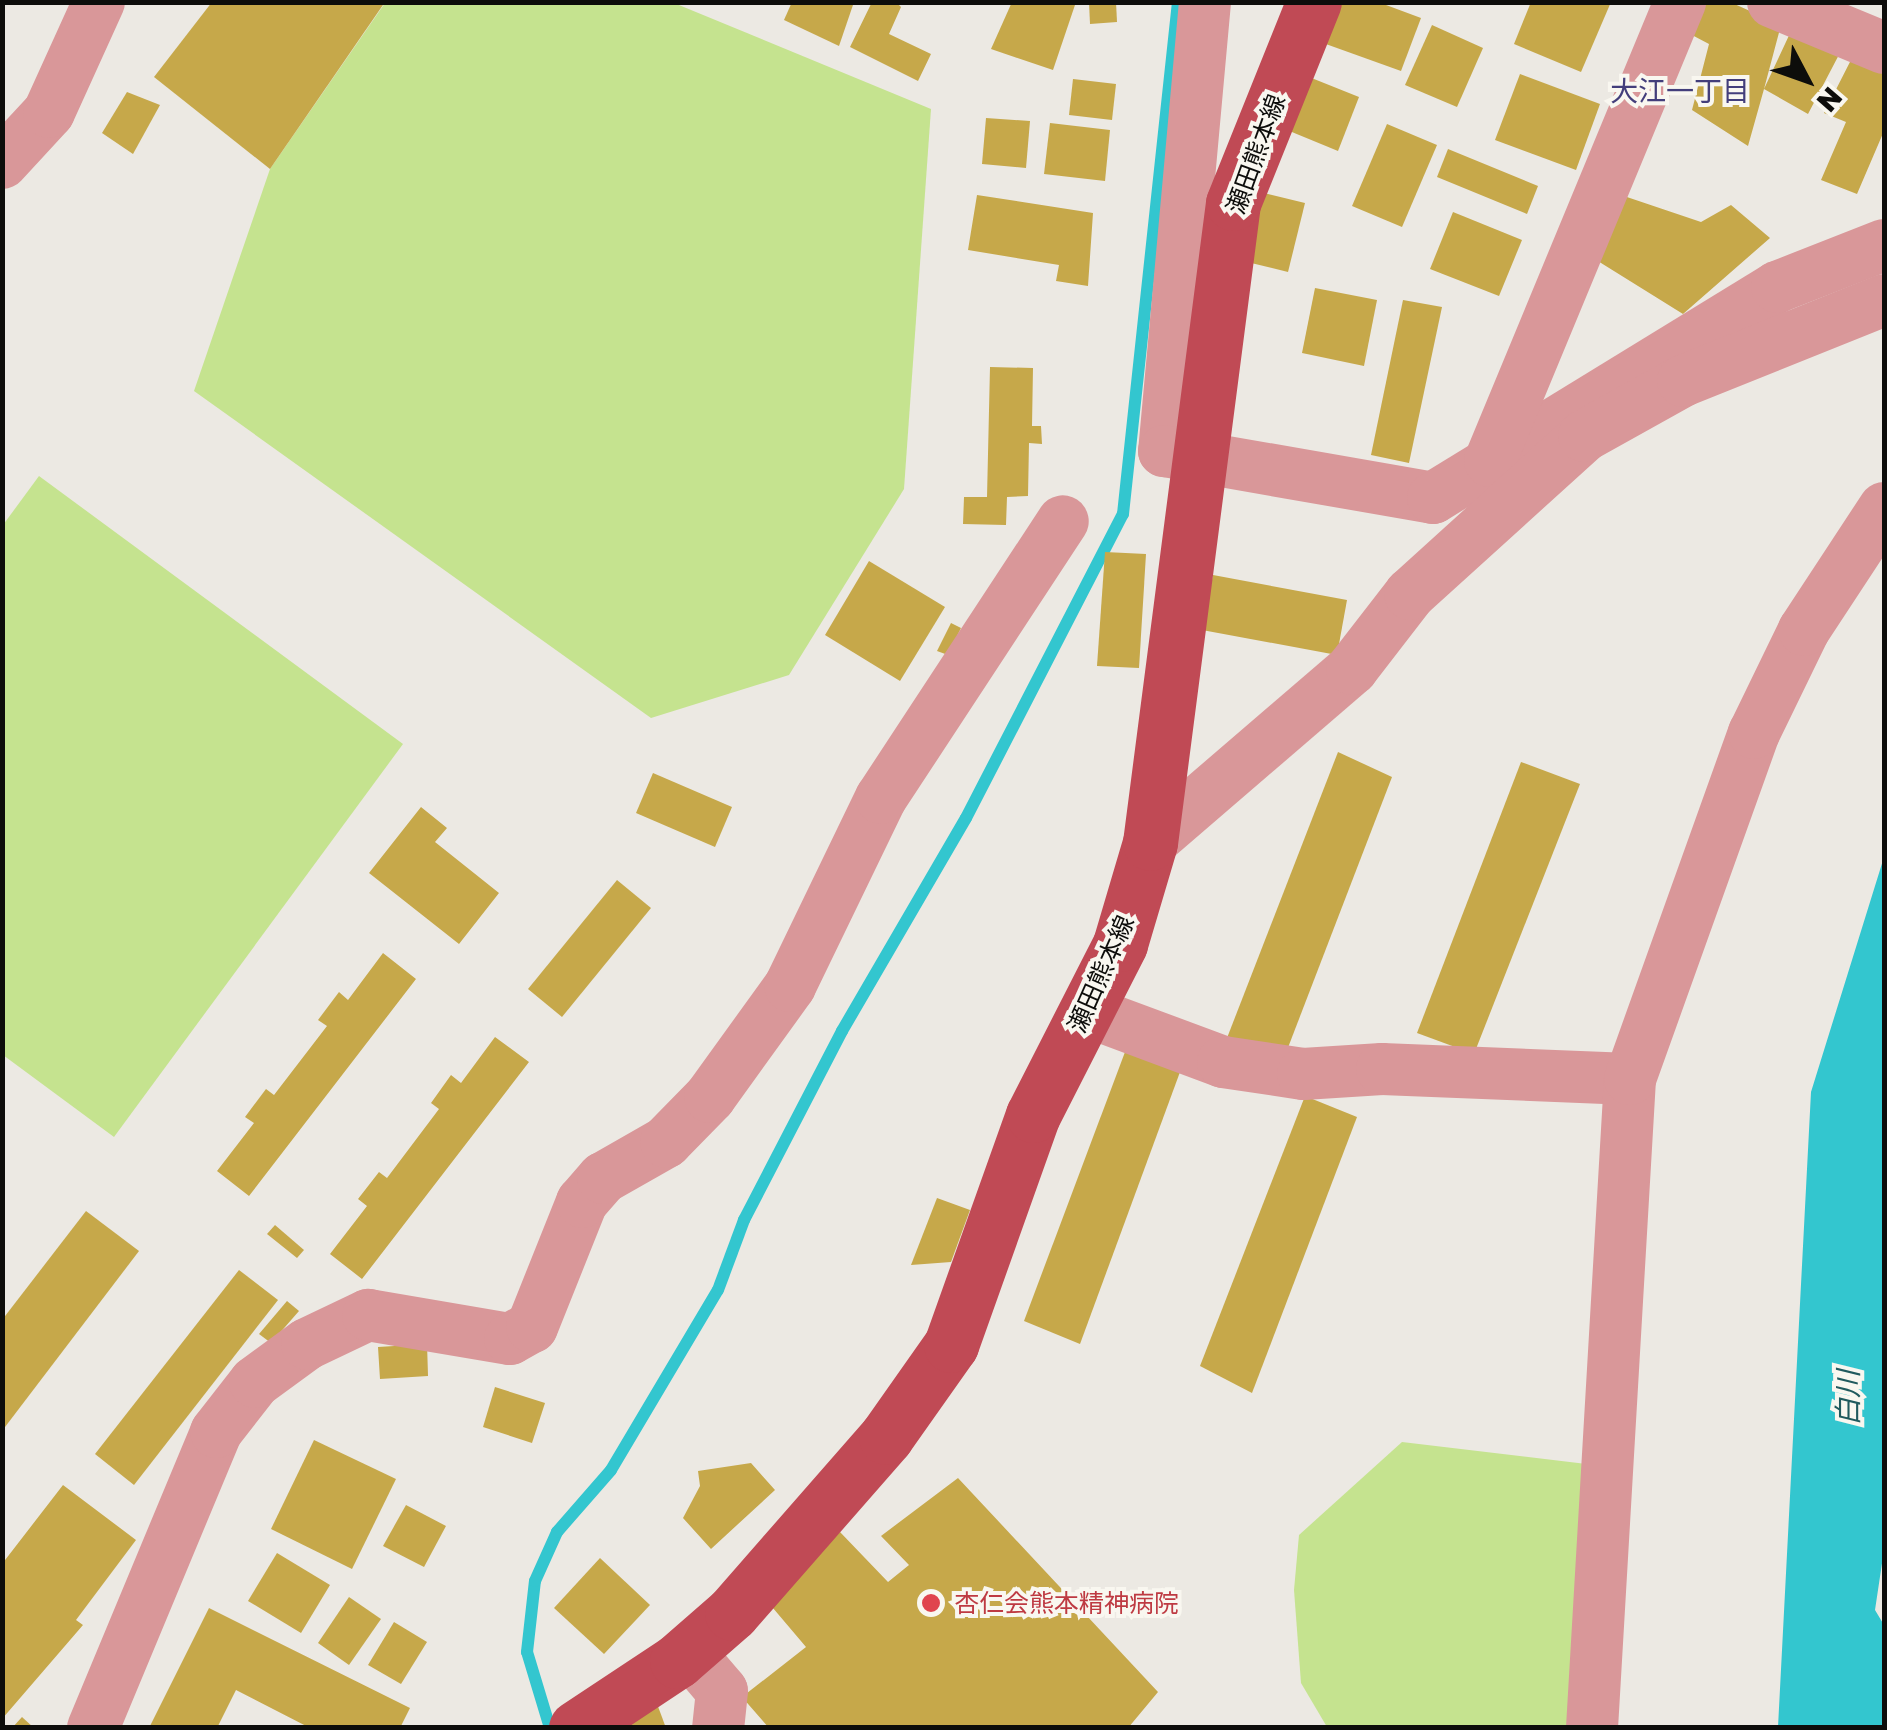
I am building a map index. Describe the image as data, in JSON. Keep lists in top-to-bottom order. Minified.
{"streets":{"main road":["瀬田熊本線"]},"districts":["大江一丁目"],"water":["白川"],"places":["杏仁会熊本精神病院"],"north":"bottom right"}
